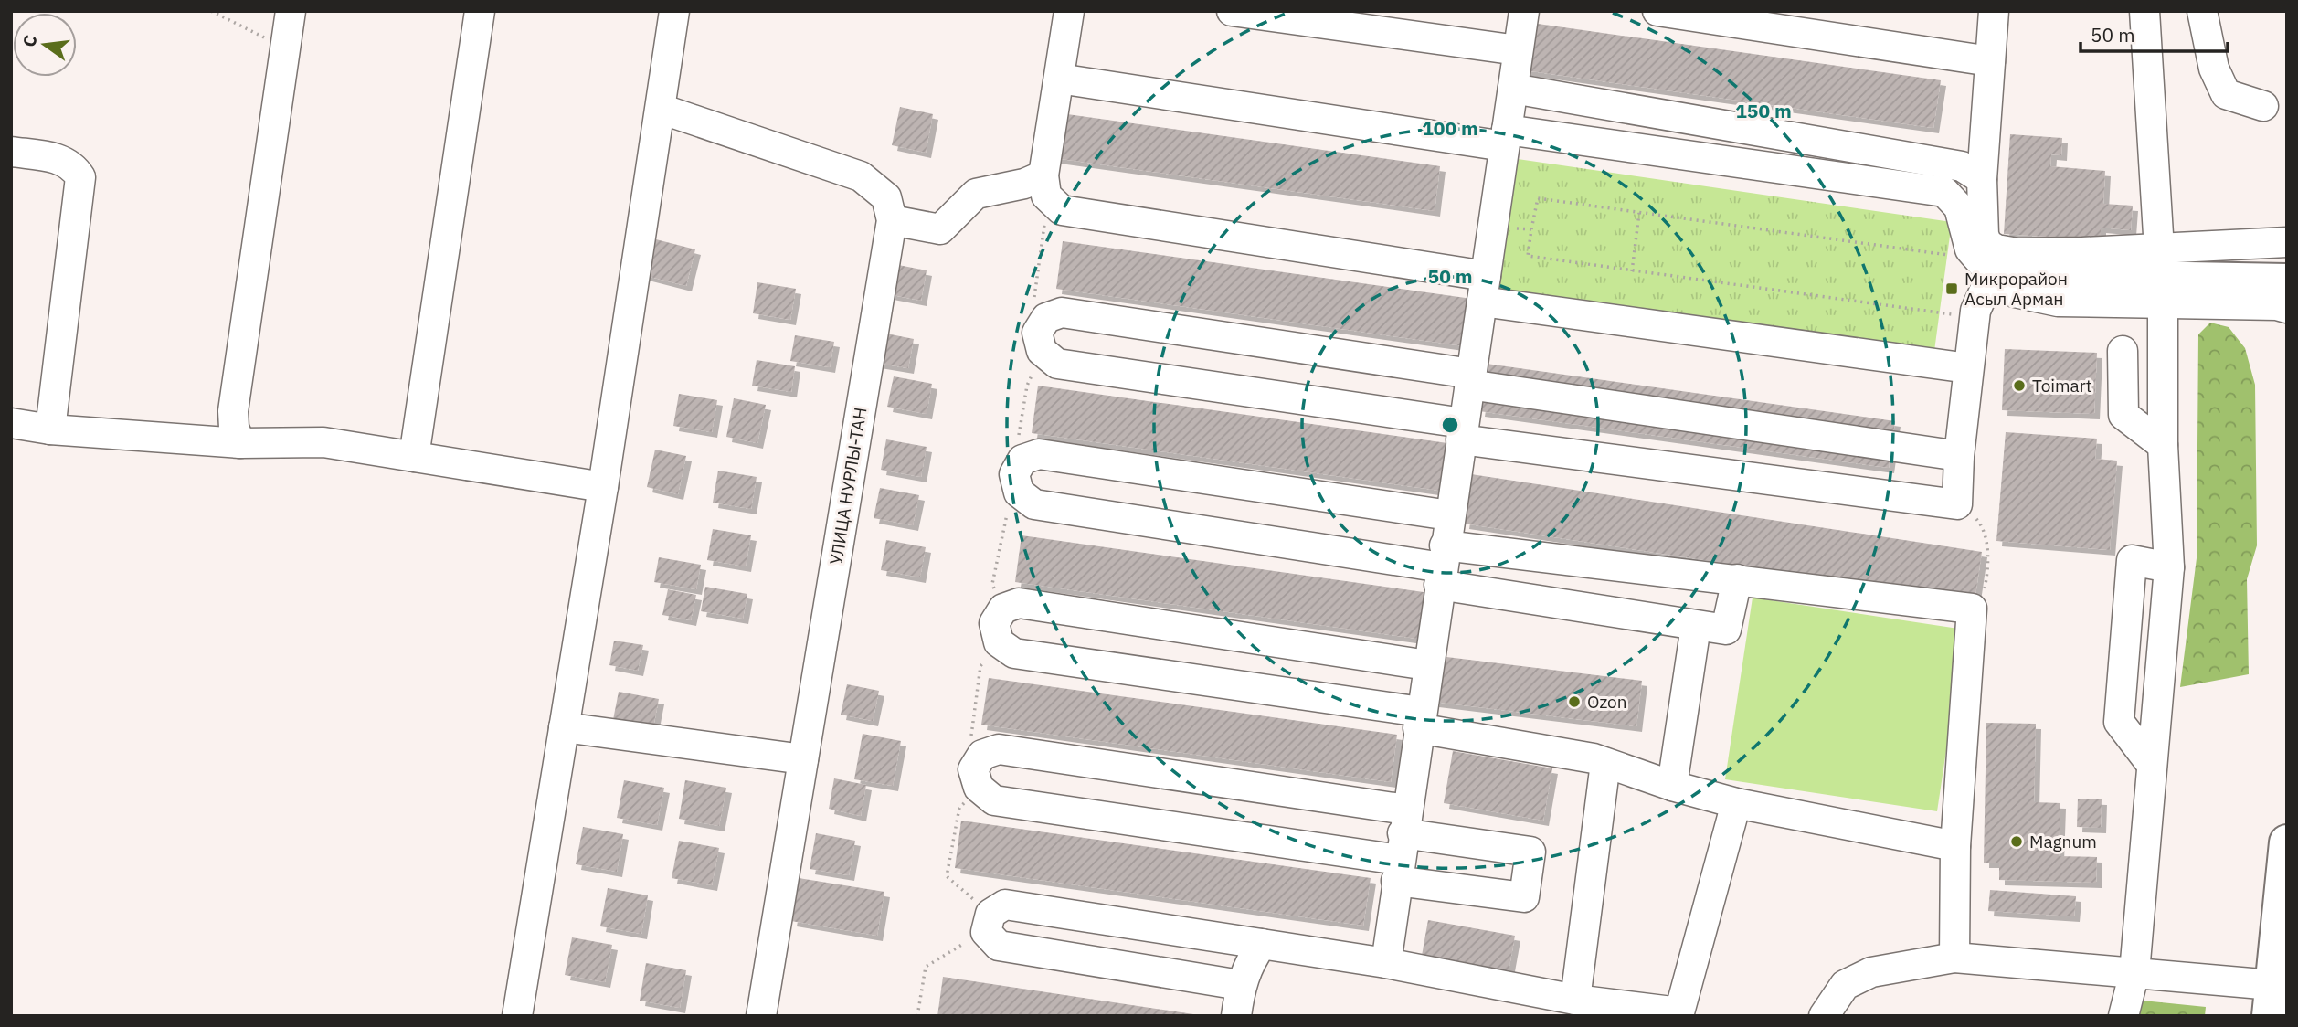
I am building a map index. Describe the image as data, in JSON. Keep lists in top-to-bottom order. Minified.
{"streets":{"street":["УЛИЦА НУРЛЫ-ТАН"]},"places":{"transit":["Микрорайон Асыл Арман"],"other":["Toimart","Ozon","Magnum"]},"scale_bar":"50 m","north":"left","rings":["150 m","100 m","50 m"]}
